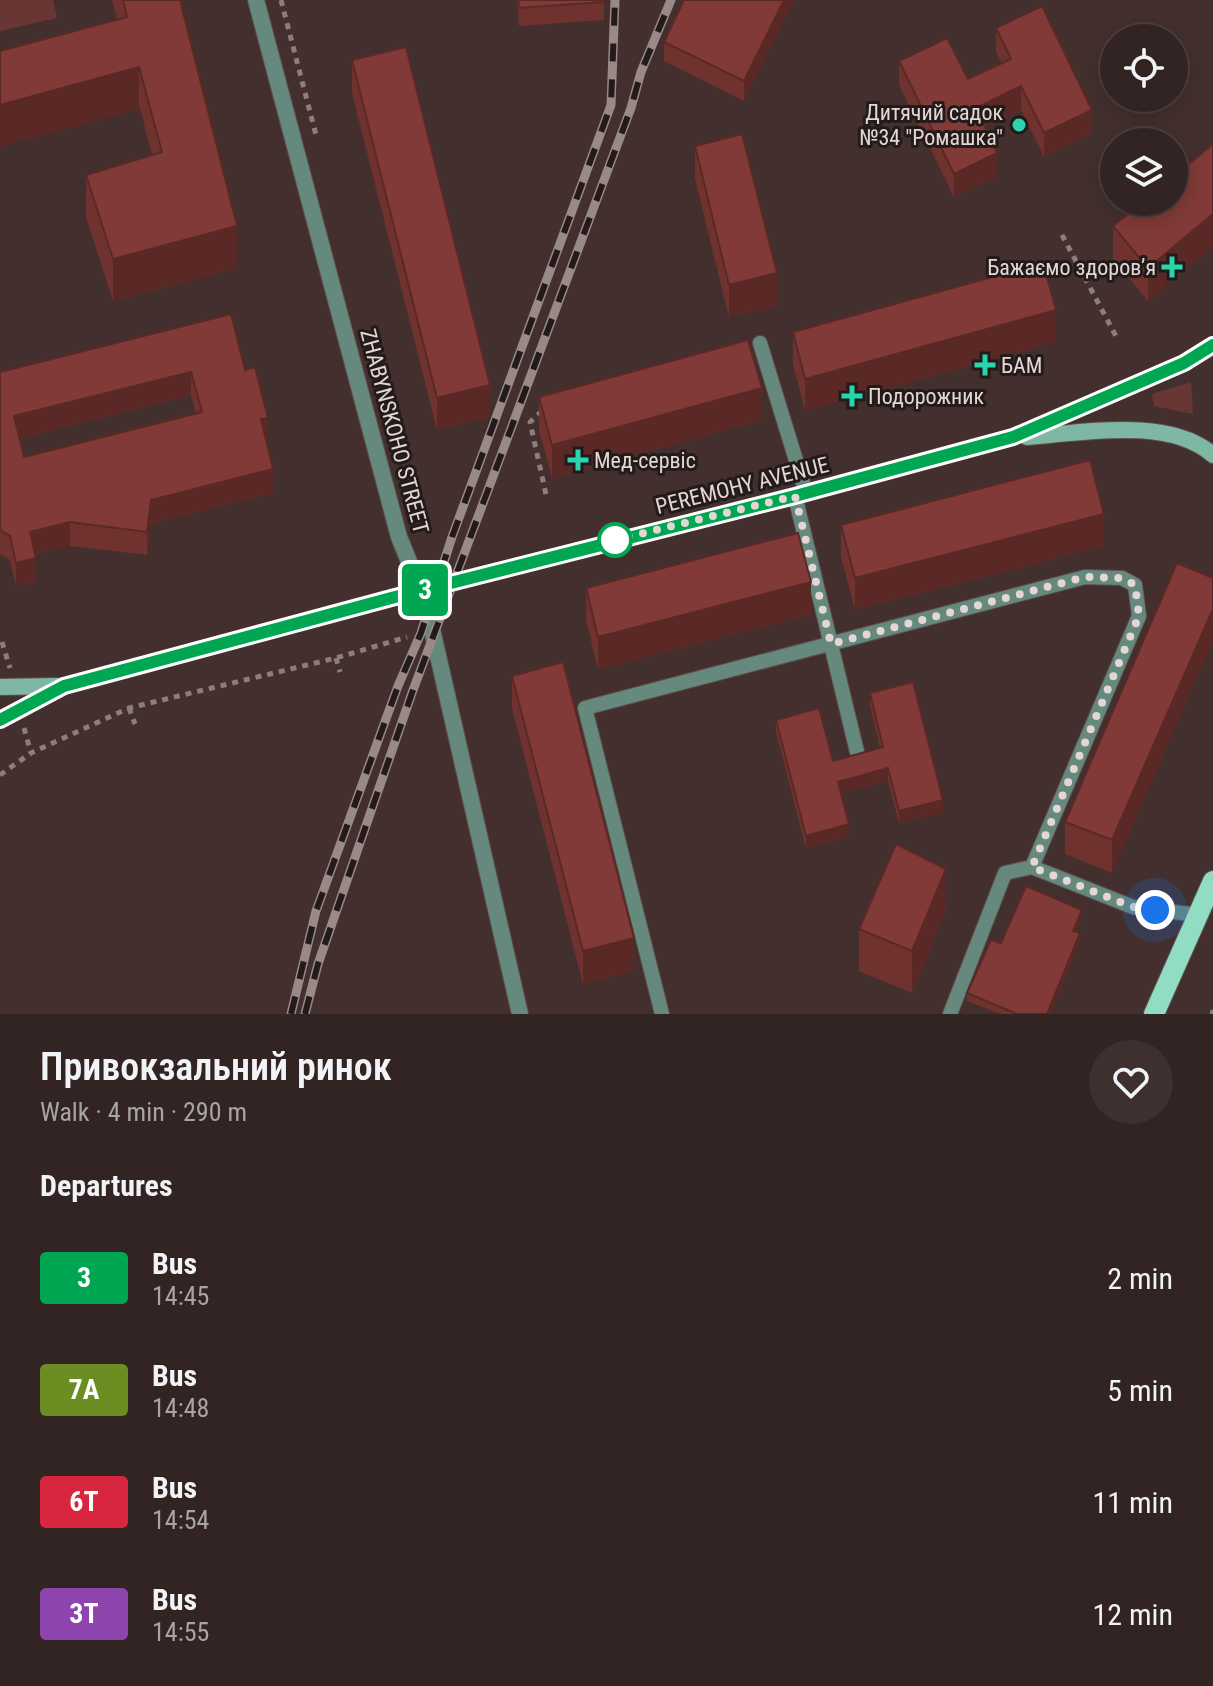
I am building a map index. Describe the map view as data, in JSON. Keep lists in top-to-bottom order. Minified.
{"streets":{"main road":["PEREMOHY AVENUE"],"street":["ZHABYNSKOHO STREET"]},"crossings":[["ZHABYNSKOHO STREET","PEREMOHY AVENUE"]],"places":{"other":["Дитячий садок №34 \"Ромашка\""],"health":["Бажаємо здоровʼя","БАМ","Подорожник","Мед-сервіс"]},"lines":["bus line 3"],"page":{"on_map":"3","heading":[["Привокзальний ринок","Walk · 4 min · 290 m"],"Departures"],"list":[{"mark":"3","name":"Bus","note":"14:45","value":"2 min"},{"mark":"7А","name":"Bus","note":"14:48","value":"5 min"},{"mark":"6Т","name":"Bus","note":"14:54","value":"11 min"},{"mark":"3Т","name":"Bus","note":"14:55","value":"12 min"}]}}
